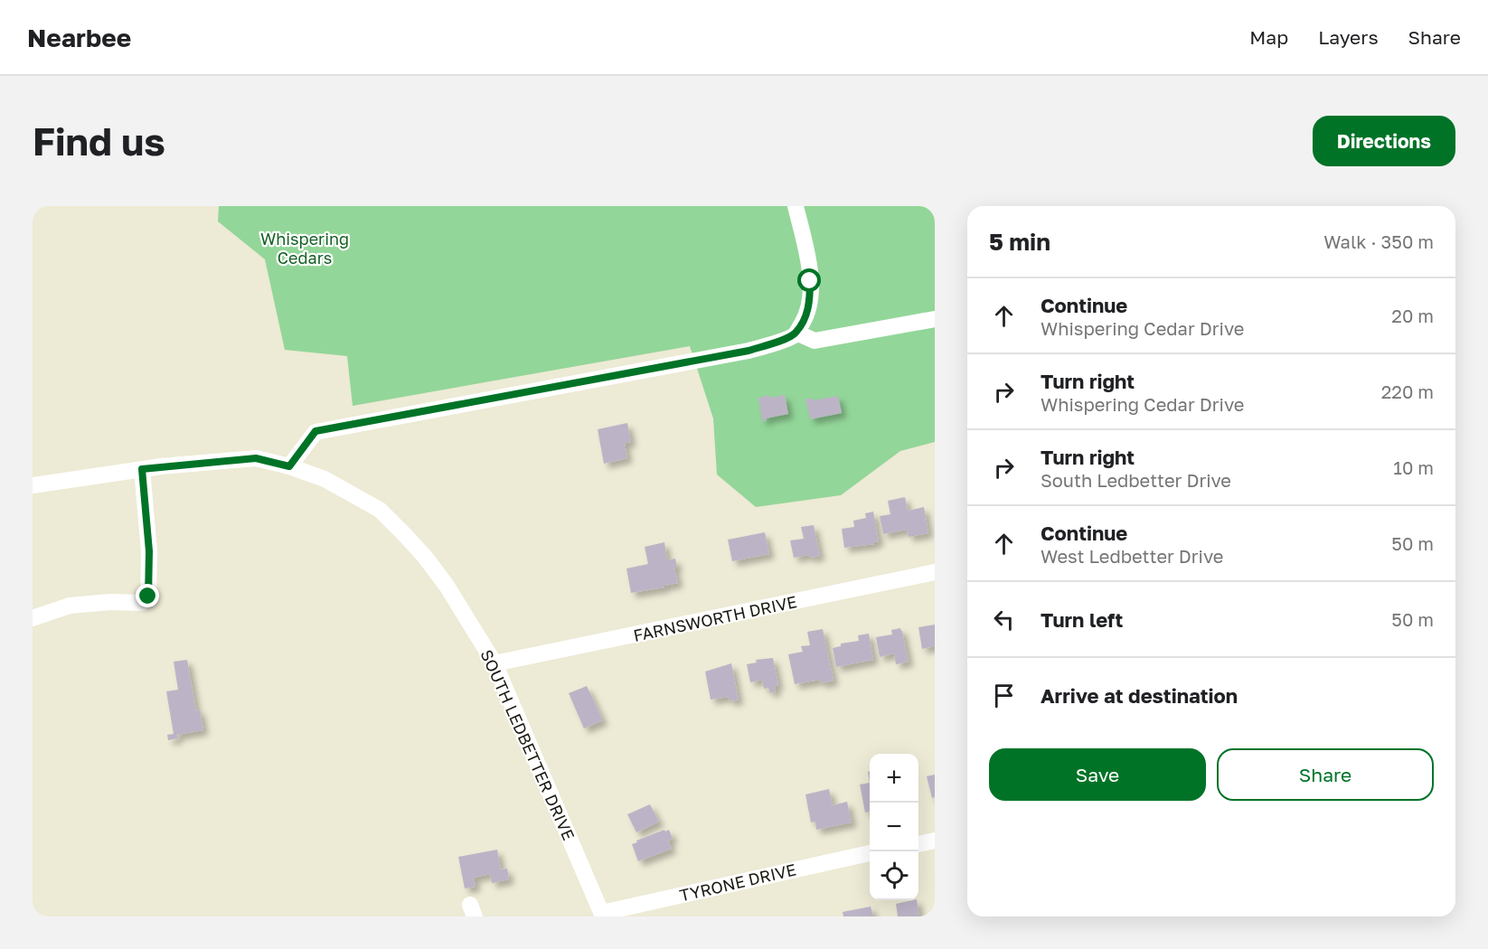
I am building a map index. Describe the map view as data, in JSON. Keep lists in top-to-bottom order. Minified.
{"streets":{"street":["FARNSWORTH DRIVE","SOUTH LEDBETTER DRIVE","TYRONE DRIVE"]},"crossings":[["FARNSWORTH DRIVE","SOUTH LEDBETTER DRIVE"],["SOUTH LEDBETTER DRIVE","TYRONE DRIVE"]],"parks":["Whispering Cedars"],"page":{"header":"Nearbee","nav":["Map","Layers","Share"],"buttons":["Directions",["Save","Share"]],"title":"Find us","heading":["5 min","Walk · 350 m"],"list":[["Continue","Whispering Cedar Drive","20 m"],["Turn right","Whispering Cedar Drive","220 m"],["Turn right","South Ledbetter Drive","10 m"],["Continue","West Ledbetter Drive","50 m"],["Turn left","50 m"],"Arrive at destination"],"map_buttons":["+","−"]}}
